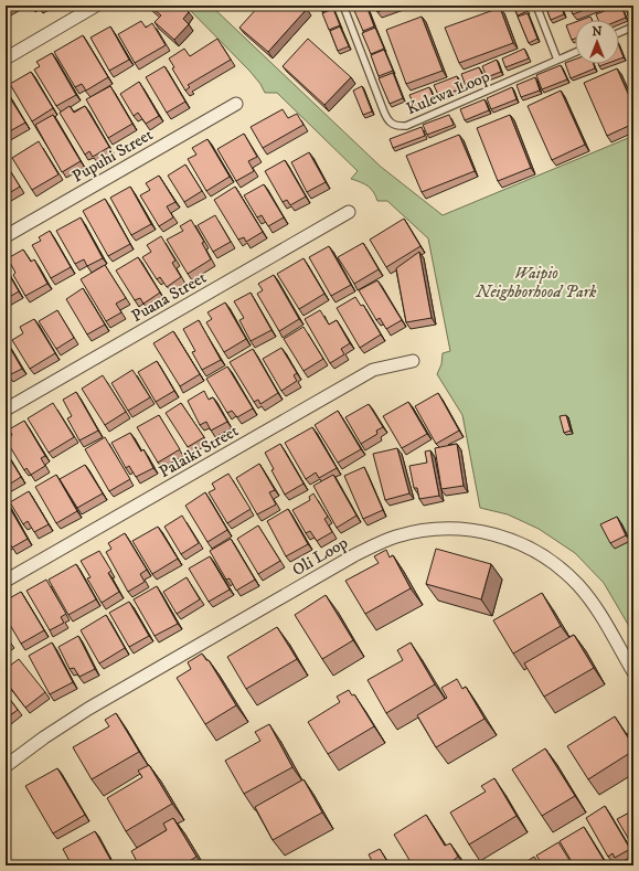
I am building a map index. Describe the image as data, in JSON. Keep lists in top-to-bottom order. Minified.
{"streets":{"street":["Pupuhi Street","Puana Street","Palaiki Street","Oli Loop"],"lane":["Kulewa Loop"]},"parks":["Waipio Neighborhood Park"],"north":"top"}
